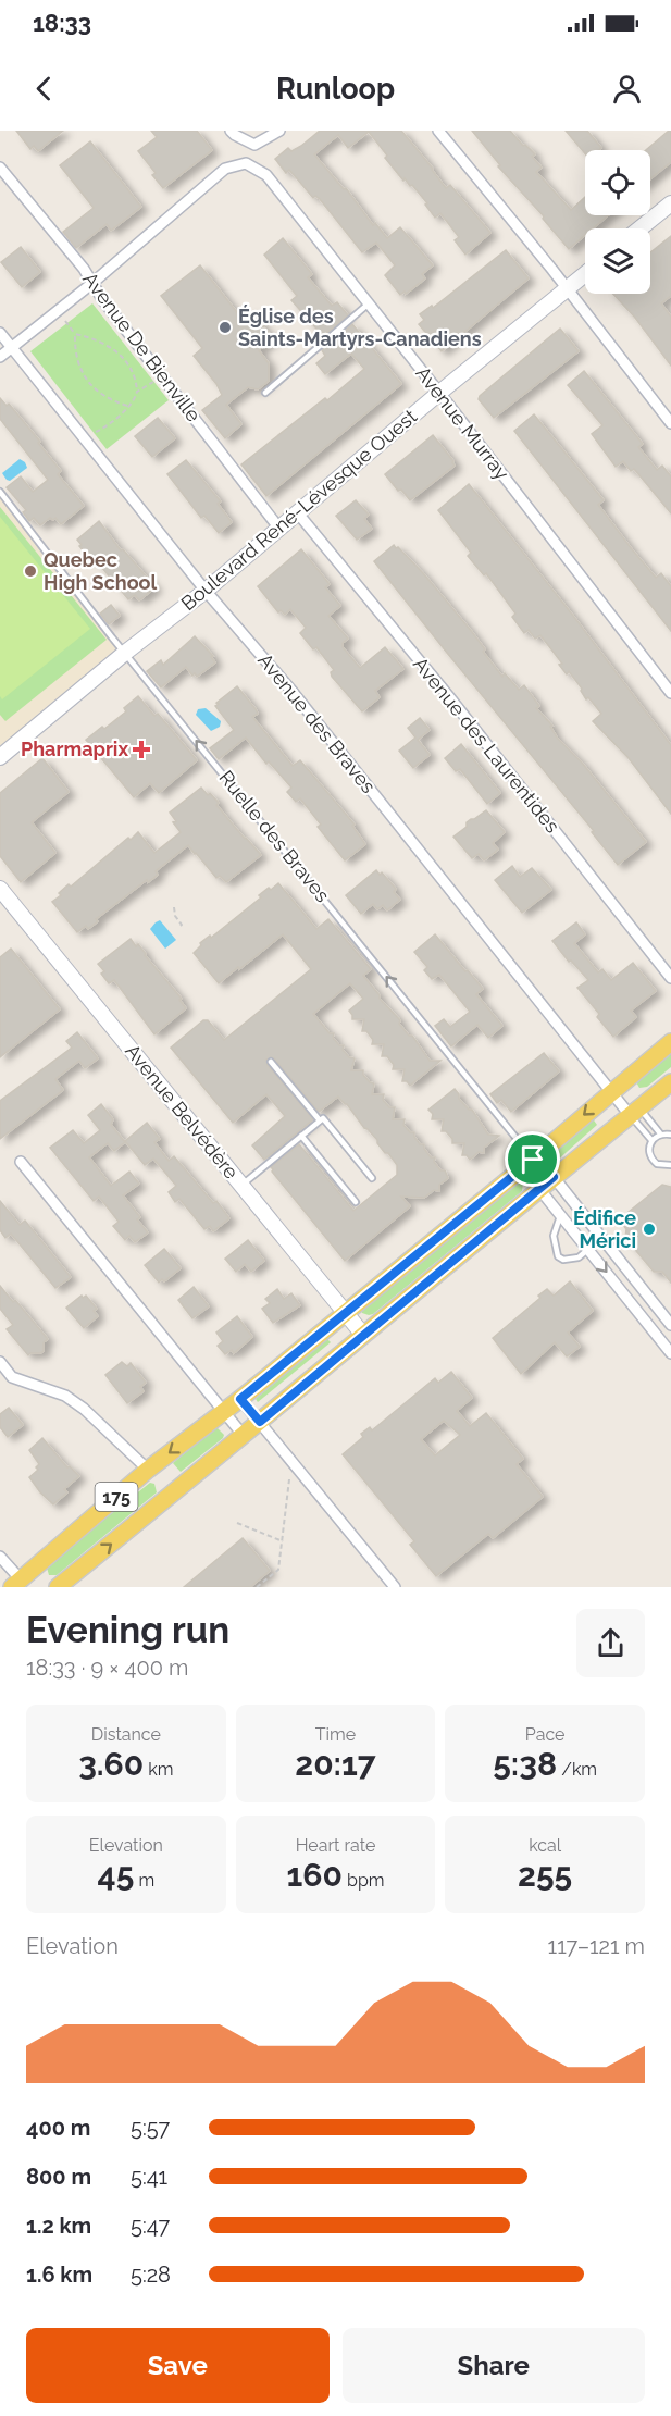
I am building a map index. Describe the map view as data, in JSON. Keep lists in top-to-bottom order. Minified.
{"streets":{"main road":["Boulevard René-Lévesque Ouest","Avenue Belvédère","175"],"street":["Avenue De Bienville","Avenue Murray","Avenue des Braves","Avenue des Laurentides","Ruelle des Braves"]},"crossings":[["Avenue De Bienville","Avenue Murray"],["Avenue De Bienville","Boulevard René-Lévesque Ouest"],["Avenue Murray","Boulevard René-Lévesque Ouest"],["Boulevard René-Lévesque Ouest","Avenue des Braves"],["Boulevard René-Lévesque Ouest","Avenue des Laurentides"],["Boulevard René-Lévesque Ouest","Ruelle des Braves"],["Avenue des Braves","175"],["Ruelle des Braves","175"],["Avenue Belvédère","175"]],"one_way":["Ruelle des Braves"],"places":{"other":["Église des Saints-Martyrs-Canadiens","Quebec High School","Édifice Mérici"],"health":["Pharmaprix"]},"page":{"status":"18:33","header":"Runloop","heading":["Evening run","18:33 · 9 × 400 m"],"stats":[["Distance","3.60 km"],["Time","20:17"],["Pace","5:38 /km"],["Elevation","45 m"],["Heart rate","160 bpm"],["kcal","255"]],"chart":["Elevation","117–121 m"],"list":[{"name":"400 m","note":"5:57"},{"name":"800 m","note":"5:41"},{"name":"1.2 km","note":"5:47"},{"name":"1.6 km","note":"5:28"}],"buttons":["Save","Share"]}}
